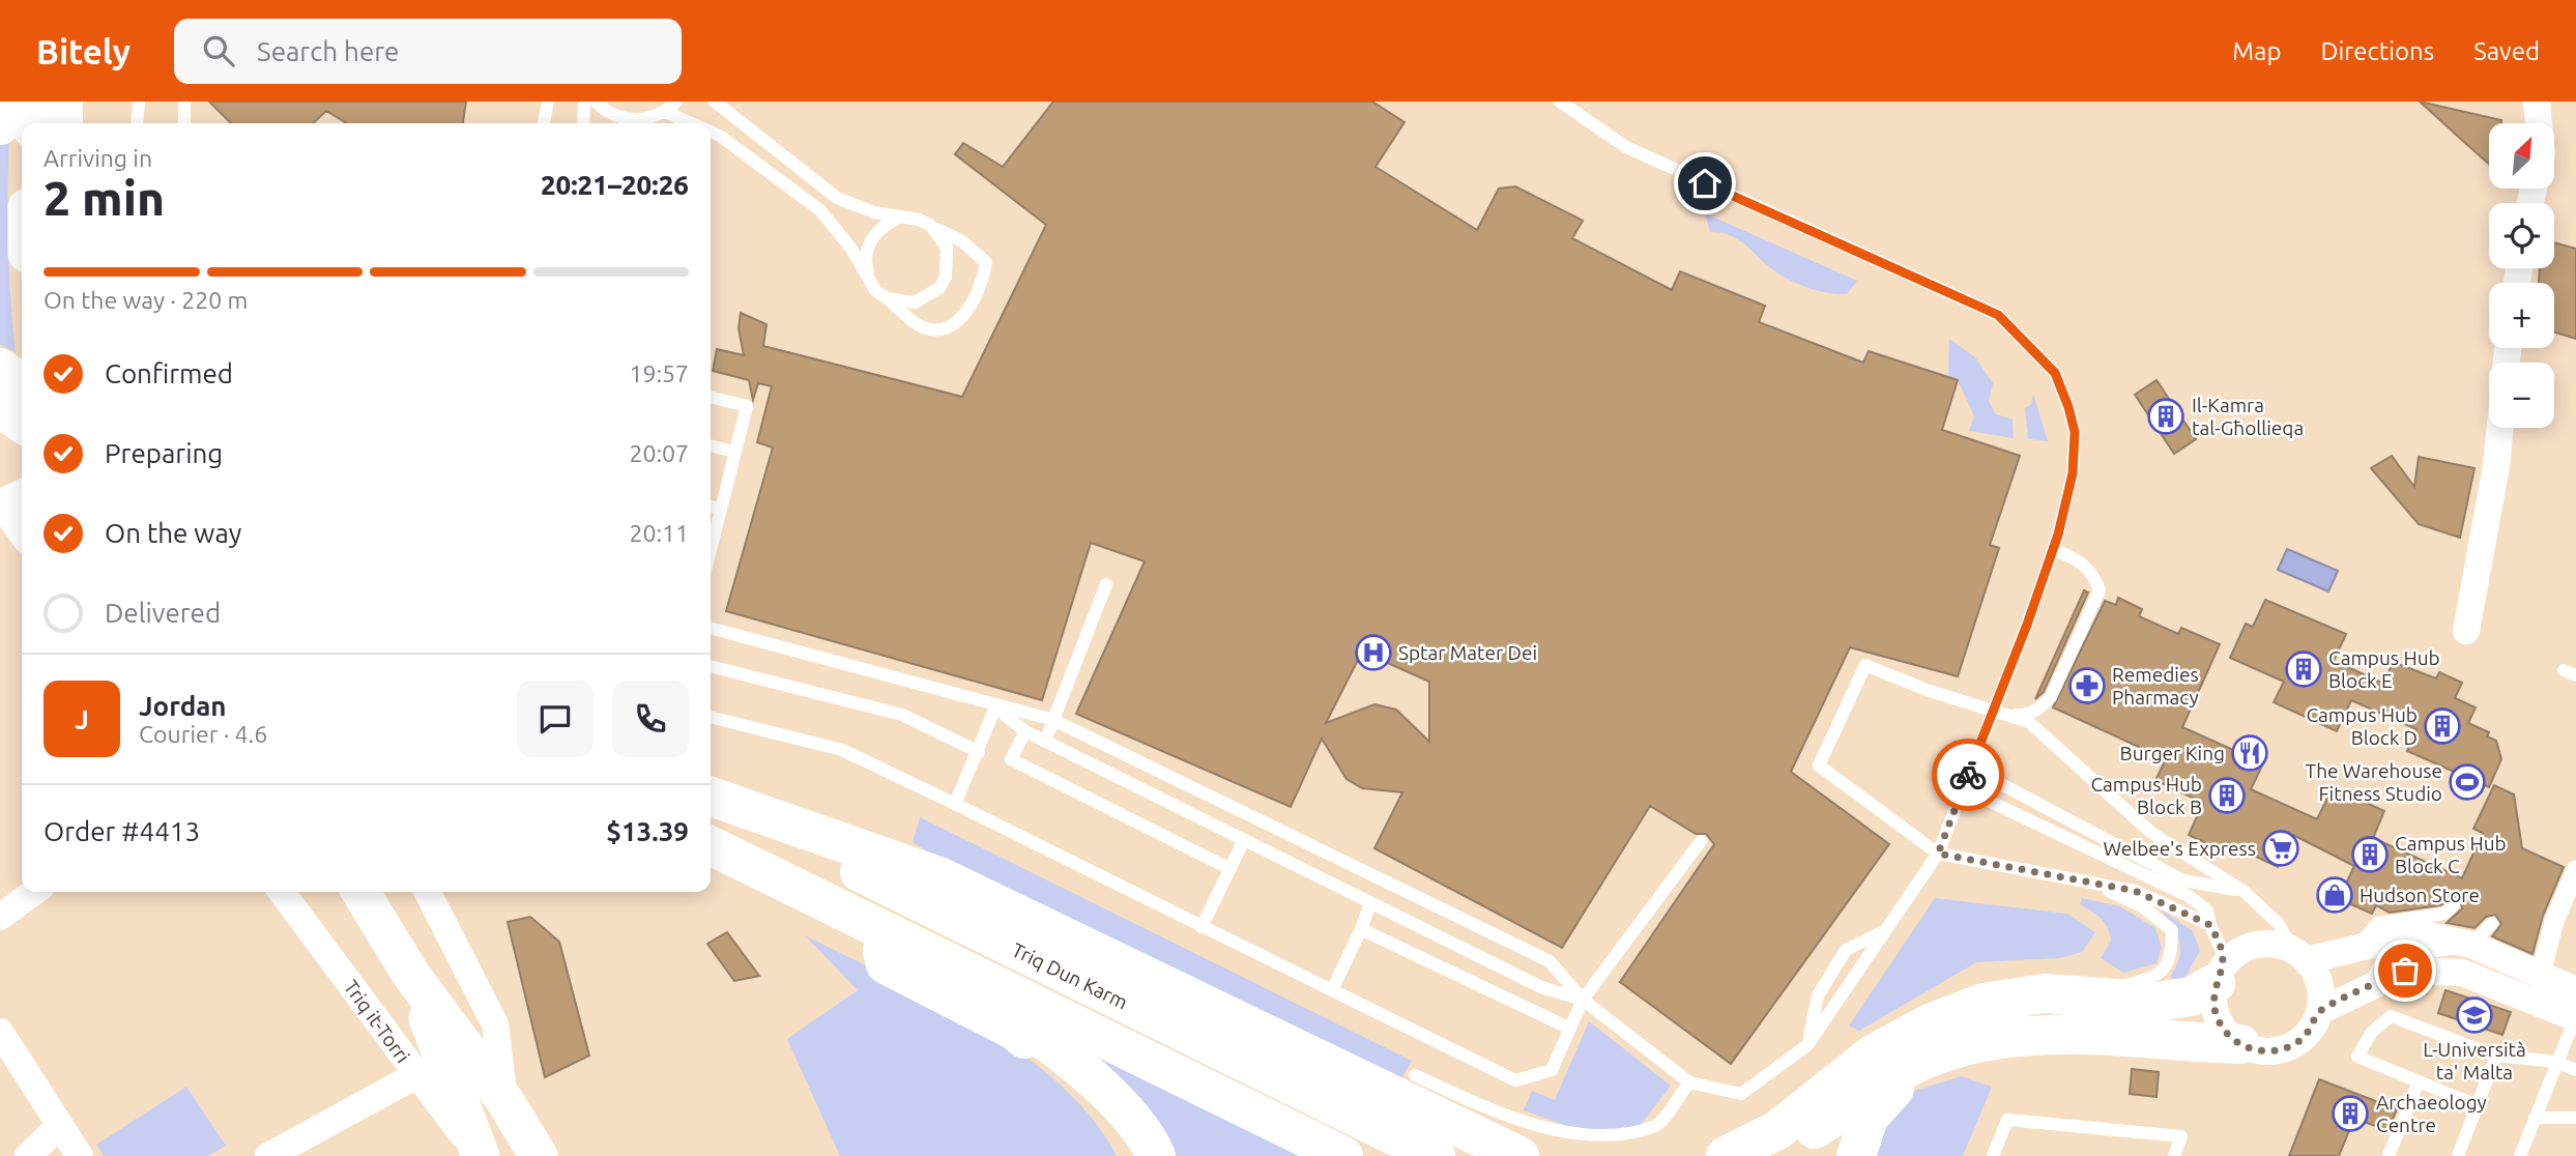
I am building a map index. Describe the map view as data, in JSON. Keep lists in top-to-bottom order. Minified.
{"streets":{"highway":["Triq Dun Karm"],"street":["Triq it-Torri"]},"places":{"building":["Il-Kamra tal-Għollieqa","Campus Hub Block E","Campus Hub Block D","Campus Hub Block B","Campus Hub Block C","Archaeology Centre"],"hospital":["Sptar Mater Dei"],"pharmacy":["Remedies Pharmacy"],"restaurant":["Burger King"],"sports":["The Warehouse Fitness Studio"],"supermarket":["Welbee's Express"],"shop":["Hudson Store"],"school or university":["L-Università ta' Malta"]},"north":"top right","page":{"header":"Bitely","search":"Search here","nav":["Map","Directions","Saved"],"map_buttons":["+","−"],"heading":["2 min","Arriving in","20:21–20:26"],"panel":["Jordan","Courier · 4.6","Order #4413","$13.39"],"bar":"On the way · 220 m","list":[["Confirmed","19:57"],["Preparing","20:07"],["On the way","20:11"],"Delivered"],"round":"J"}}
